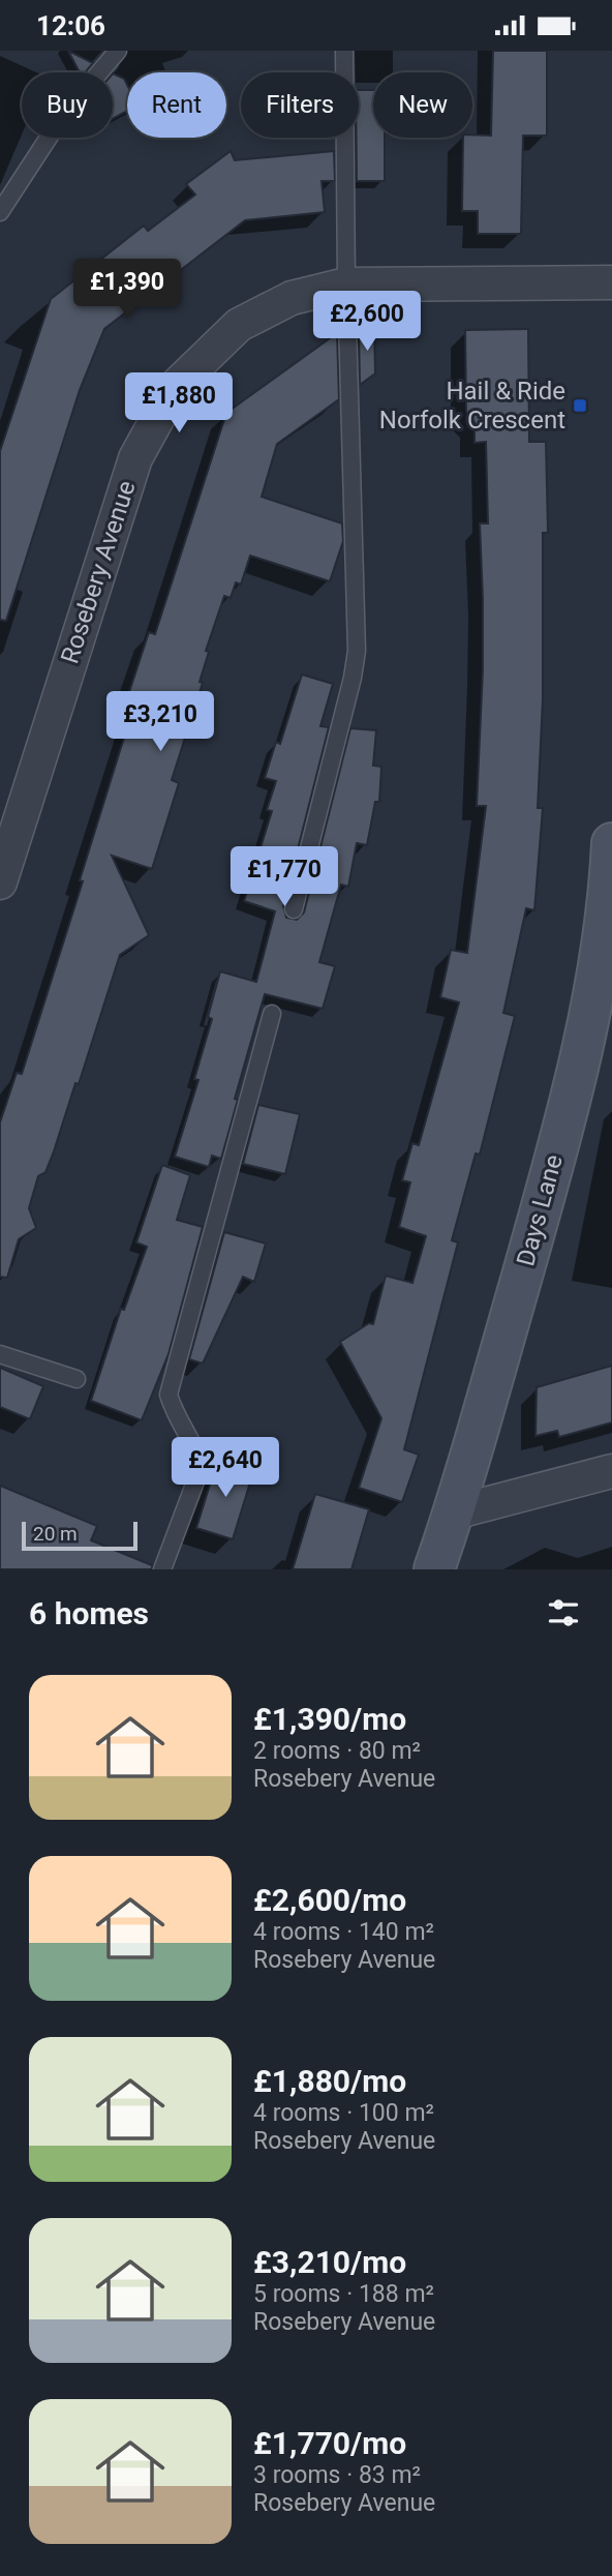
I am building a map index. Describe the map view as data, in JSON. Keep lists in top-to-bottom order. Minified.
{"streets":{"street":["Rosebery Avenue","Days Lane"]},"places":{"transit":["Hail & Ride Norfolk Crescent"]},"scale_bar":"20 m","page":{"status":"12:06","chip":["Buy","Rent","Filters","New"],"price":["£1,390","£2,600","£1,880","£3,210","£1,770","£2,640"],"scale":"20 m","heading":"6 homes","list":[{"name":"£1,390/mo","note":"2 rooms · 80 m² · Rosebery Avenue"},{"name":"£2,600/mo","note":"4 rooms · 140 m² · Rosebery Avenue"},{"name":"£1,880/mo","note":"4 rooms · 100 m² · Rosebery Avenue"},{"name":"£3,210/mo","note":"5 rooms · 188 m² · Rosebery Avenue"},{"name":"£1,770/mo","note":"3 rooms · 83 m² · Rosebery Avenue"}]}}
